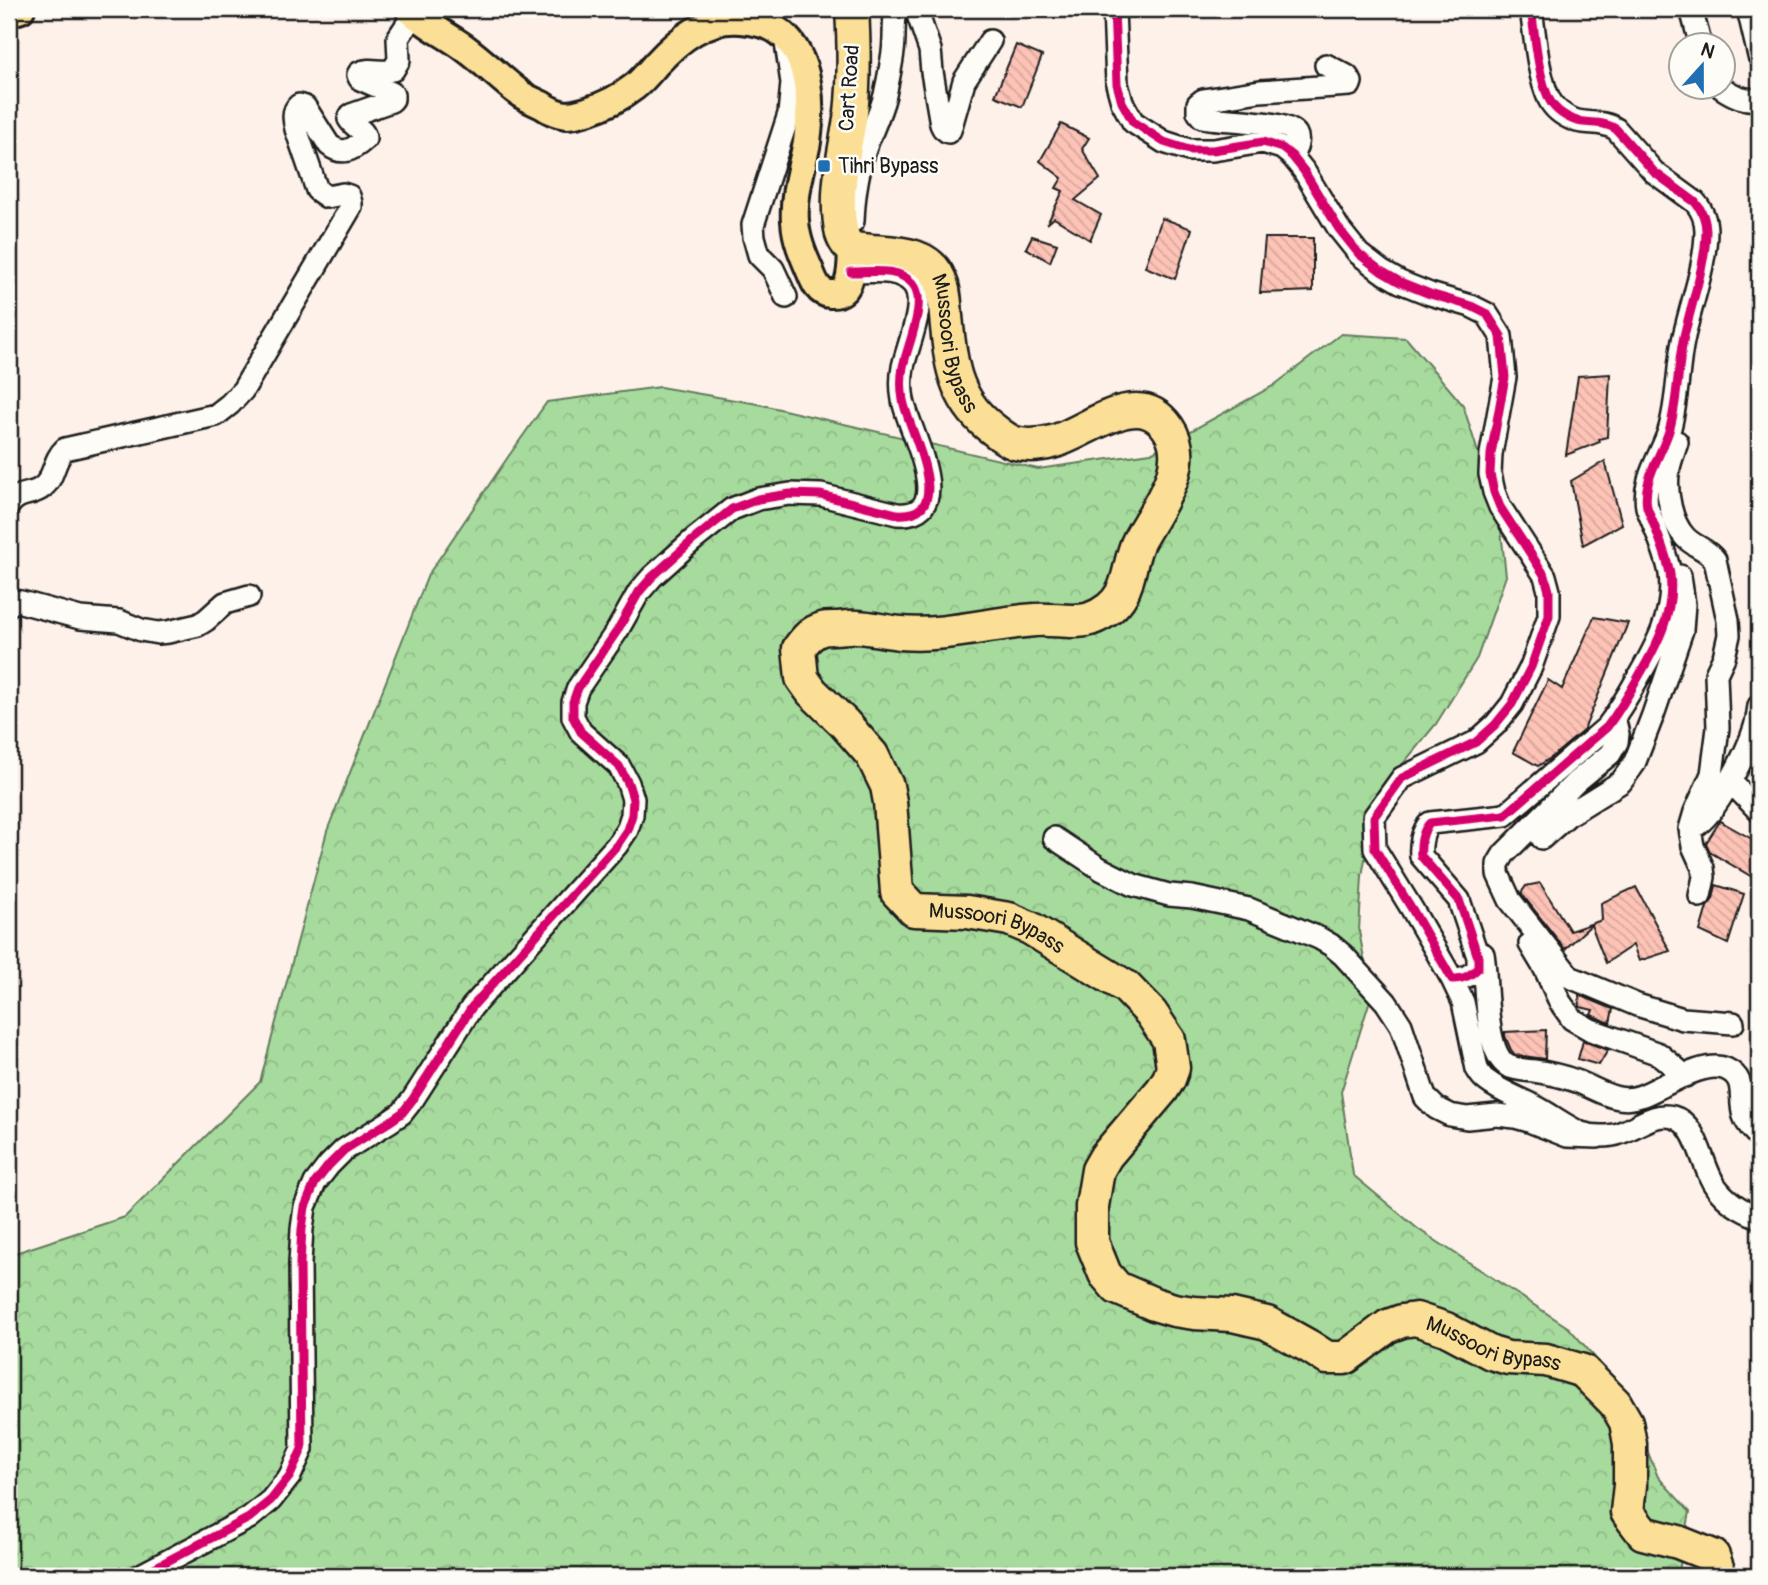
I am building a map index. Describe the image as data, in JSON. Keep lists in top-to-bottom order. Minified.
{"streets":{"highway":["Cart Road","Mussoori Bypass"]},"crossings":[["Cart Road","Mussoori Bypass"]],"places":{"transit":["Tihri Bypass"]},"north":"top"}
